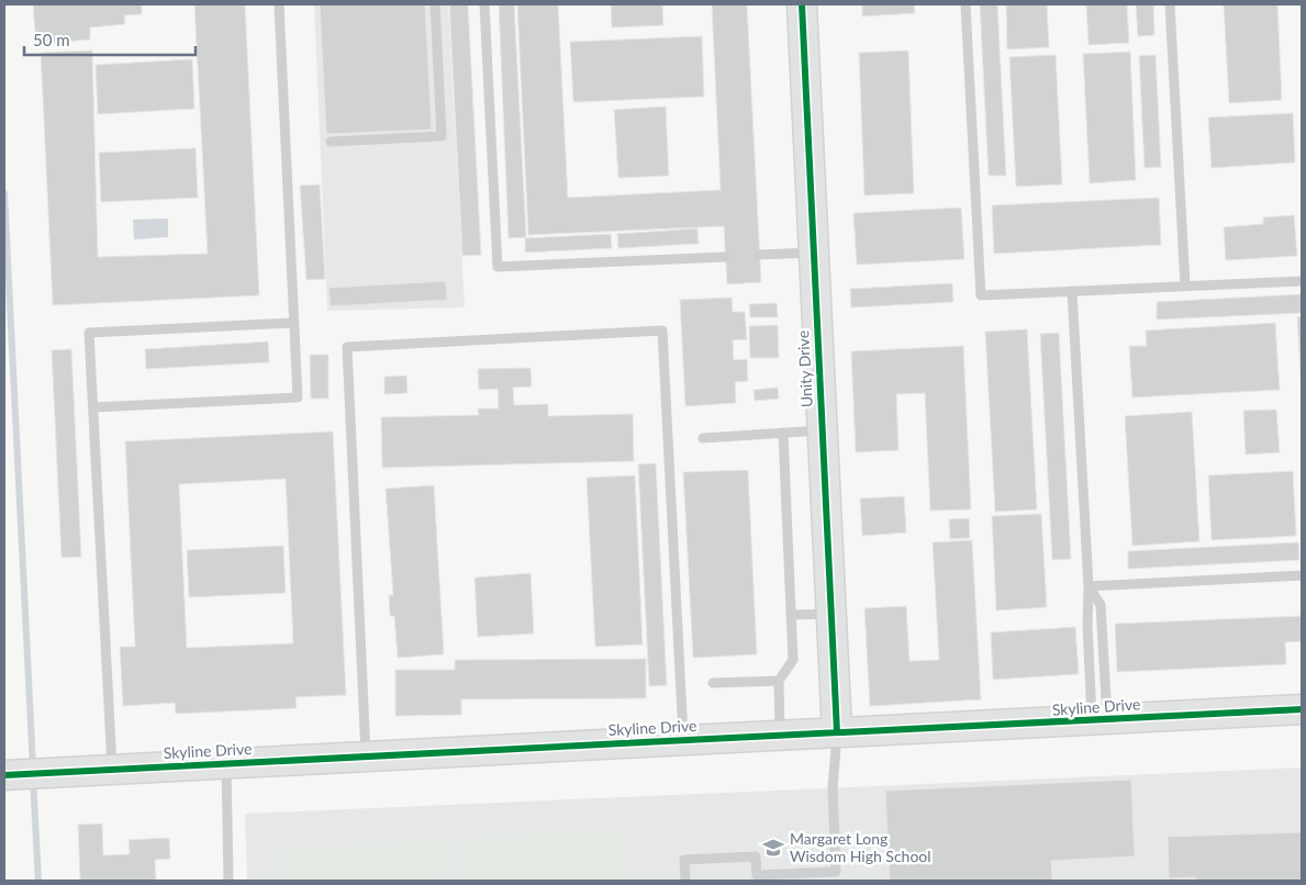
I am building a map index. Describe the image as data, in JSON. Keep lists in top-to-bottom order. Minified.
{"streets":{"street":["Unity Drive","Skyline Drive"]},"crossings":[["Unity Drive","Skyline Drive"]],"places":{"school or university":["Margaret Long Wisdom High School"]},"scale_bar":"50 m"}
